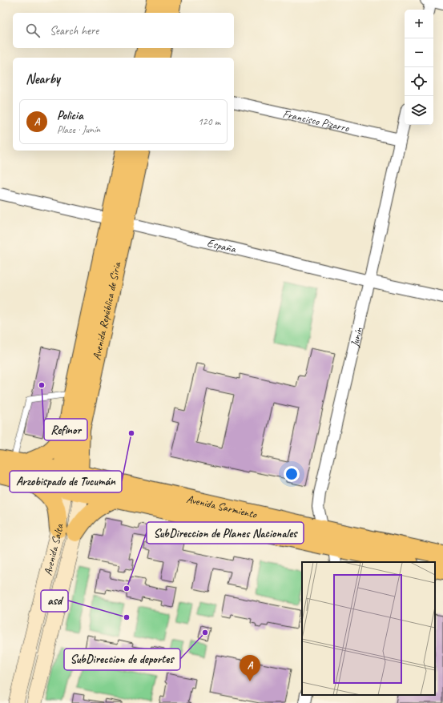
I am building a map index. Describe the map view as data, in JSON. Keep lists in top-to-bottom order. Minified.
{"streets":{"main road":["Avenida República de Siria","Avenida Sarmiento","Avenida Salta"],"street":["Francisco Pizarro","España","Junín"]},"crossings":[["Francisco Pizarro","Junín"],["España","Avenida República de Siria"],["España","Junín"],["Avenida República de Siria","Avenida Sarmiento"],["Avenida República de Siria","Avenida Salta"],["Junín","Avenida Sarmiento"],["Avenida Sarmiento","Avenida Salta"]],"places":["Refinor","Arzobispado de Tucumán","SubDireccion de Planes Nacionales","asd","SubDireccion de deportes"],"page":{"map_buttons":["+","−"],"search":"Search here","heading":"Nearby","list":[{"mark":"A","name":"Policia","note":"Place · Junín","value":"120 m"}],"pins":"A"}}
